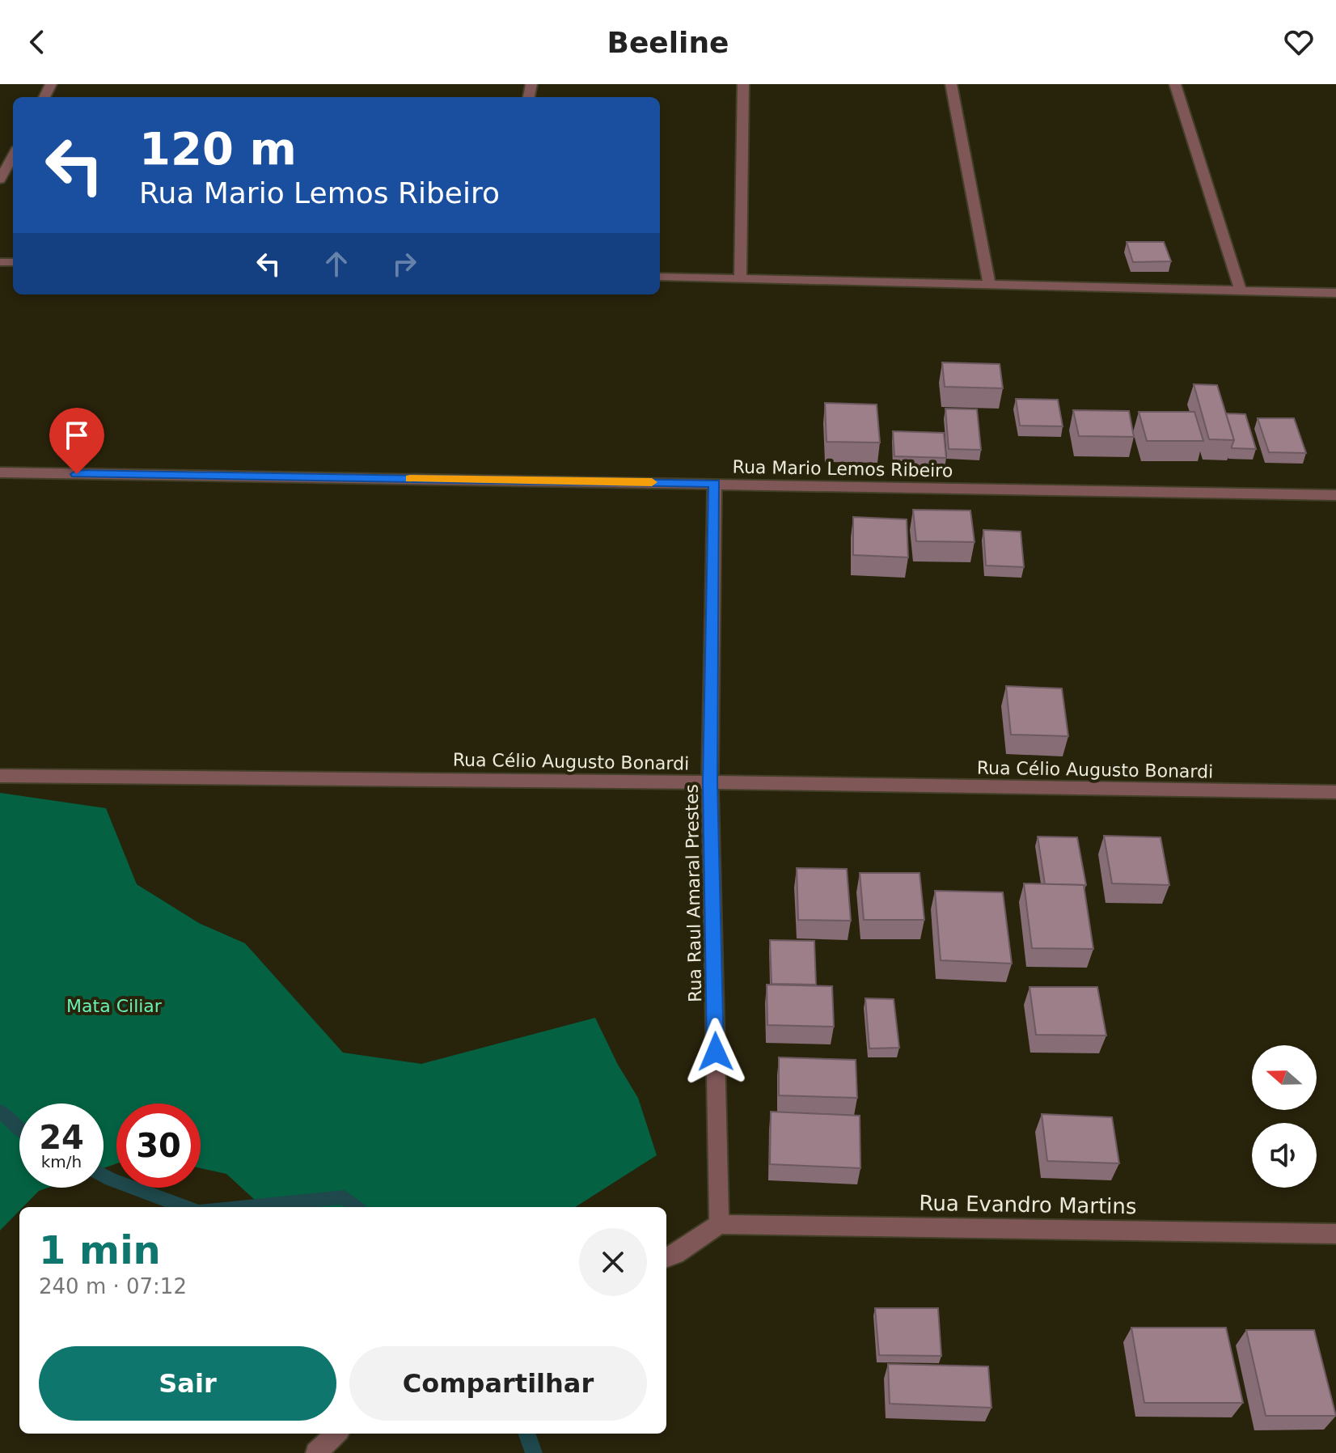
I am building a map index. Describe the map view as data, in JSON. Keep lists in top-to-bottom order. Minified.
{"streets":{"street":["Rua Mario Lemos Ribeiro","Rua Célio Augusto Bonardi","Rua Raul Amaral Prestes","Rua Evandro Martins"]},"crossings":[["Rua Mario Lemos Ribeiro","Rua Raul Amaral Prestes"],["Rua Célio Augusto Bonardi","Rua Raul Amaral Prestes"],["Rua Raul Amaral Prestes","Rua Evandro Martins"]],"parks":["Mata Ciliar"],"north":"left","page":{"header":"Beeline","turn":["120 m","Rua Mario Lemos Ribeiro"],"speed":"24 km/h","limit":"30","heading":["1 min","240 m · 07:12"],"buttons":["Sair","Compartilhar"]}}
